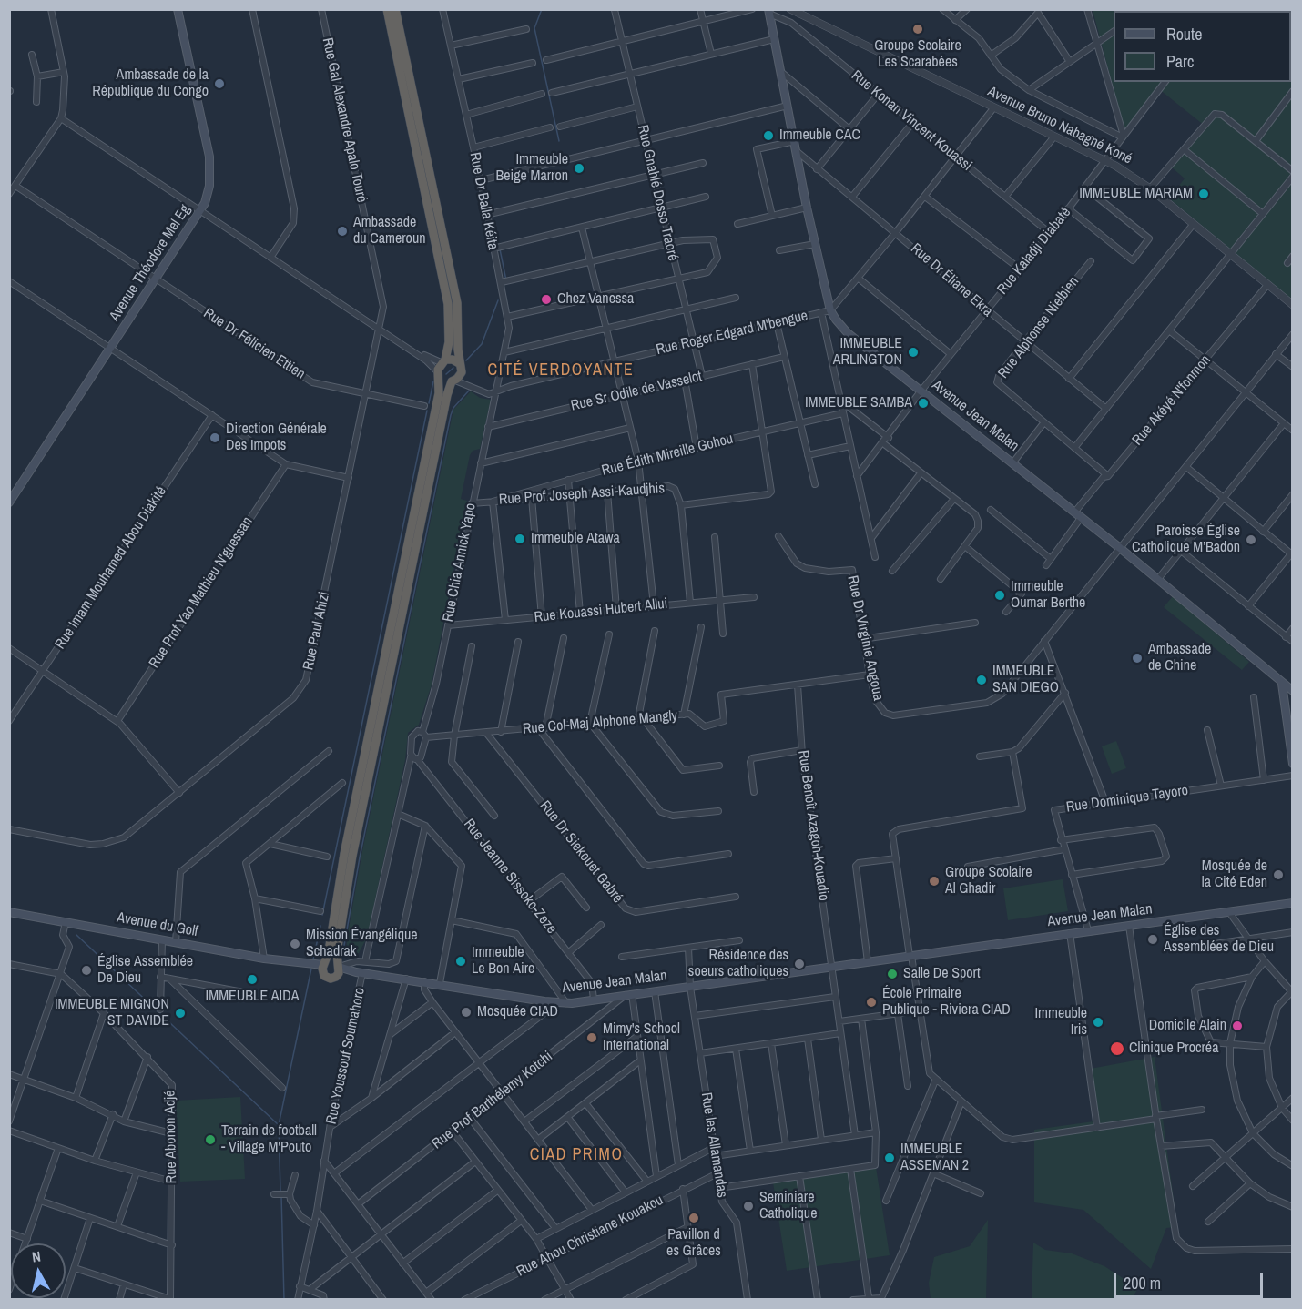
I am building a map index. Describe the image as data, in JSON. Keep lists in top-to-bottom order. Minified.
{"streets":{"main road":["Avenue Théodore Mel Eg","Avenue Jean Malan","Avenue du Golf"],"street":["Rue Gal Alexandre Apalo Touré","Rue Konan Vincent Kouassi","Avenue Bruno Nabagné Koné","Rue Gnahlé Dosso Traoré","Rue Dr Balla Kéita","Rue Kaladji Diabaté","Rue Dr Éliane Ekra","Rue Alphonse Nielbien","Rue Roger Edgard M'bengue","Rue Dr Félicien Ettien","Rue Sr Odile de Vasselot","Rue Akéyé N'fonmon","Rue Édith Mireille Gohou","Rue Prof Joseph Assi-Kaudjhis","Rue Chia Annick Yapo","Rue Imam Mouhamed Abou Diakité","Rue Prof Yao Mathieu N'guessan","Rue Kouassi Hubert Allui","Rue Paul Ahizi","Rue Dr Virginie Angoua","Rue Col-Maj Alphone Mangly","Rue Dominique Tayoro","Rue Benoît Azagoh-Kouadio","Rue Dr Siekouet Gabré","Rue Jeanne Sissoko-Zeze","Rue Youssouf Soumahoro","Rue Prof Barthélemy Kotchi","Rue Abonon Adjé","Rue les Allamandas","Rue Ahou Christiane Kouakou"]},"crossings":[["Rue Gal Alexandre Apalo Touré","Rue Paul Ahizi"],["Rue Konan Vincent Kouassi","Rue Kaladji Diabaté"],["Rue Konan Vincent Kouassi","Avenue Jean Malan"],["Avenue Bruno Nabagné Koné","Rue Kaladji Diabaté"],["Avenue Bruno Nabagné Koné","Rue Akéyé N'fonmon"],["Rue Gnahlé Dosso Traoré","Rue Roger Edgard M'bengue"],["Rue Gnahlé Dosso Traoré","Rue Sr Odile de Vasselot"],["Rue Dr Balla Kéita","Rue Roger Edgard M'bengue"],["Rue Dr Balla Kéita","Rue Chia Annick Yapo"],["Rue Kaladji Diabaté","Rue Dr Éliane Ekra"],["Rue Kaladji Diabaté","Avenue Jean Malan"],["Avenue Théodore Mel Eg","Rue Dr Félicien Ettien"],["Rue Dr Éliane Ekra","Rue Alphonse Nielbien"],["Rue Dr Éliane Ekra","Avenue Jean Malan"],["Rue Alphonse Nielbien","Rue Akéyé N'fonmon"],["Rue Roger Edgard M'bengue","Avenue Jean Malan"],["Rue Roger Edgard M'bengue","Rue Chia Annick Yapo"],["Rue Dr Félicien Ettien","Rue Paul Ahizi"],["Rue Sr Odile de Vasselot","Rue Chia Annick Yapo"],["Rue Akéyé N'fonmon","Avenue Jean Malan"],["Avenue Jean Malan","Rue Dr Virginie Angoua"],["Avenue Jean Malan","Rue Dominique Tayoro"],["Avenue Jean Malan","Rue Benoît Azagoh-Kouadio"],["Avenue Jean Malan","Rue Jeanne Sissoko-Zeze"],["Avenue Jean Malan","Rue Youssouf Soumahoro"],["Avenue Jean Malan","Rue Prof Barthélemy Kotchi"],["Avenue Jean Malan","Rue les Allamandas"],["Rue Édith Mireille Gohou","Rue Prof Joseph Assi-Kaudjhis"],["Rue Prof Joseph Assi-Kaudjhis","Rue Chia Annick Yapo"],["Rue Prof Joseph Assi-Kaudjhis","Rue Kouassi Hubert Allui"],["Rue Chia Annick Yapo","Rue Kouassi Hubert Allui"],["Rue Chia Annick Yapo","Rue Col-Maj Alphone Mangly"],["Rue Dr Virginie Angoua","Rue Col-Maj Alphone Mangly"],["Rue Col-Maj Alphone Mangly","Rue Benoît Azagoh-Kouadio"],["Rue Col-Maj Alphone Mangly","Rue Dr Siekouet Gabré"],["Rue les Allamandas","Rue Ahou Christiane Kouakou"]],"districts":["CITÉ VERDOYANTE","CIAD PRIMO"],"places":["Groupe Scolaire Les Scarabées","Ambassade de la République du Congo","Immeuble CAC","Immeuble Beige Marron","IMMEUBLE MARIAM","Ambassade du Cameroun","Chez Vanessa","IMMEUBLE ARLINGTON","IMMEUBLE SAMBA","Direction Générale Des Impots","Immeuble Atawa","Paroisse Église Catholique M’Badon","Immeuble Oumar Berthe","Ambassade de Chine","IMMEUBLE SAN DIEGO","Mosquée de la Cité Eden","Groupe Scolaire Al Ghadir","Église des Assemblées de Dieu","Mission Évangélique Schadrak","Immeuble Le Bon Aire","Résidence des soeurs catholiques","Église Assemblée De Dieu","Salle De Sport","IMMEUBLE AIDA","École Primaire Publique - Riviera CIAD","Mosquée CIAD","IMMEUBLE MIGNON ST DAVIDE","Immeuble Iris","Domicile Alain","Mimy's School International","Clinique Procréa","Terrain de football - Village M'Pouto","IMMEUBLE ASSEMAN 2","Seminiare Catholique","Pavillon d es Grâces"],"legend":["Route","Parc"],"scale_bar":"200 m","north":"top"}
